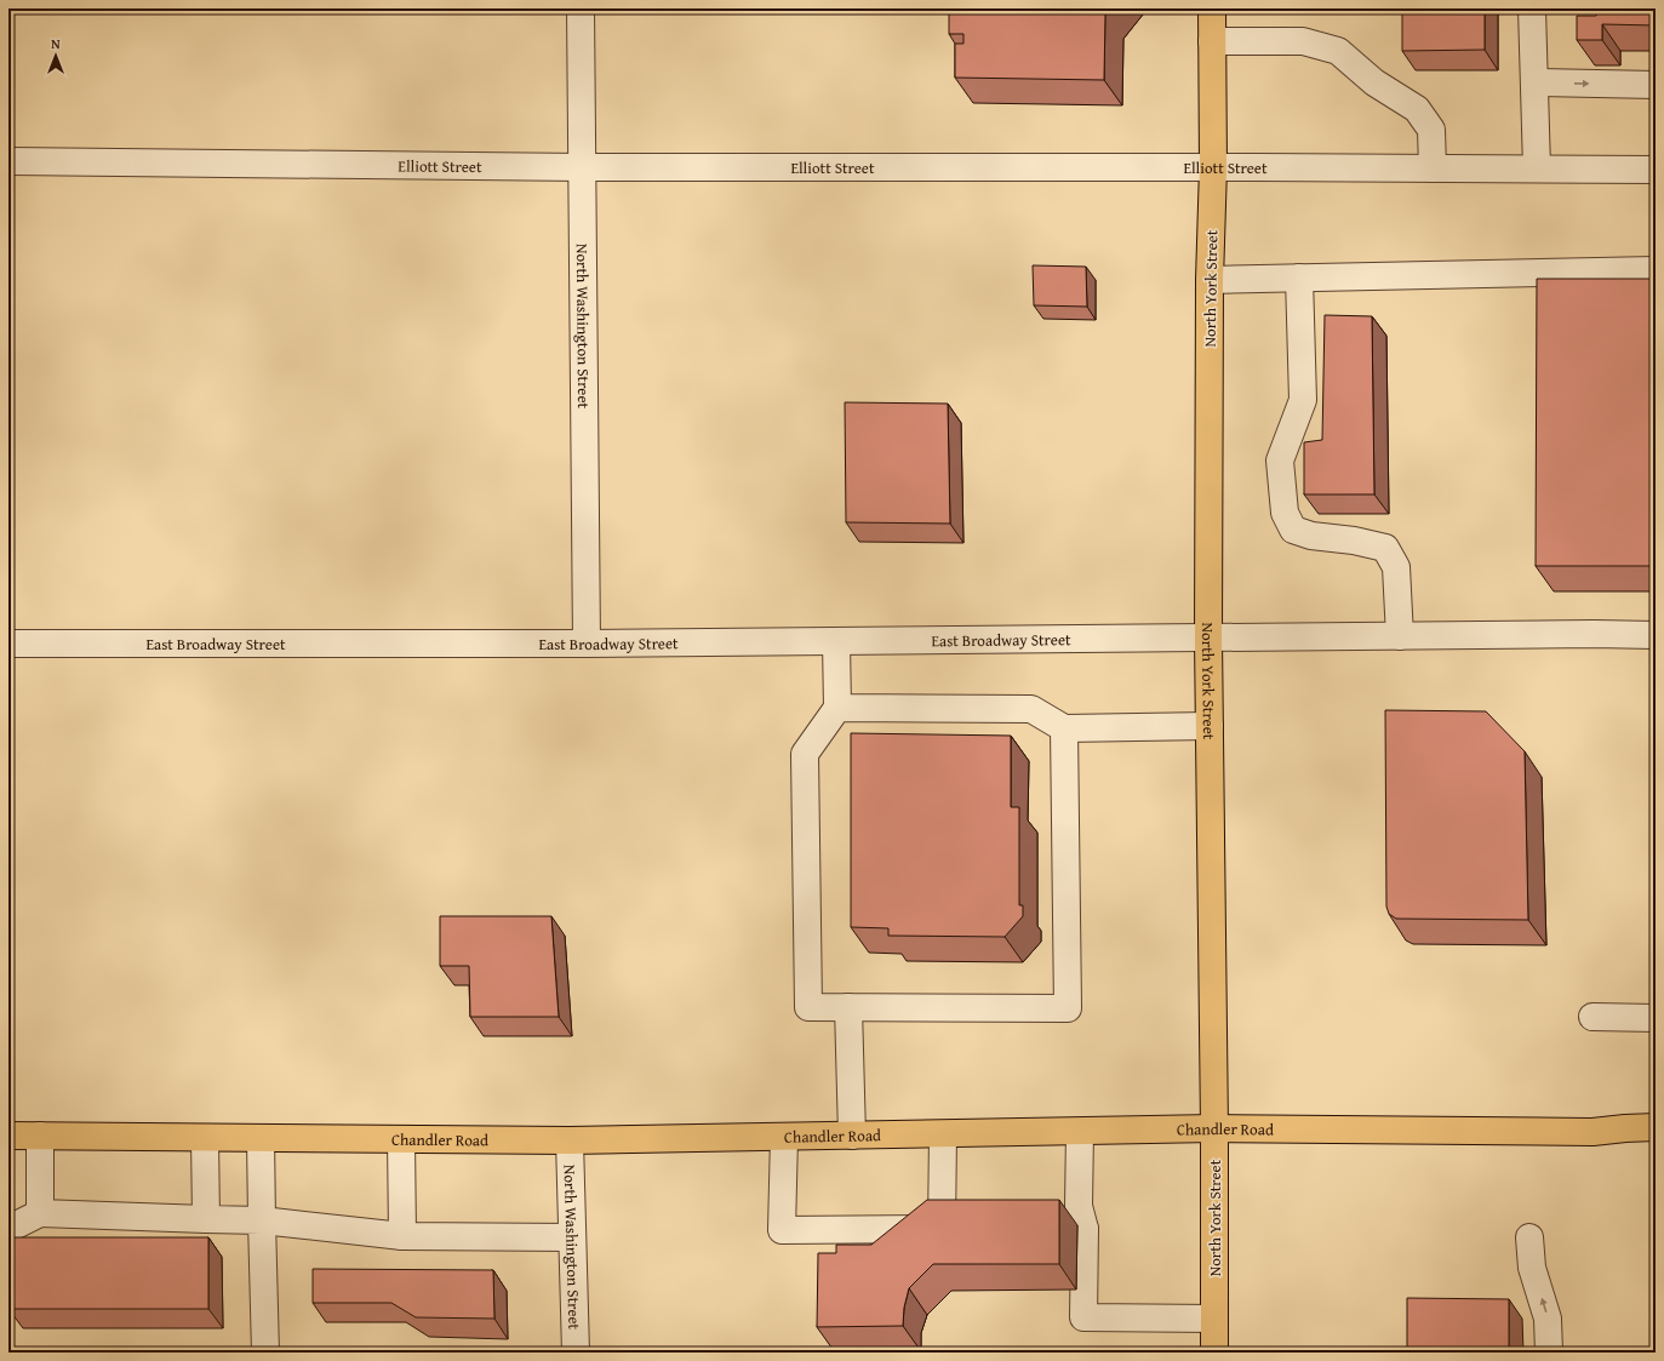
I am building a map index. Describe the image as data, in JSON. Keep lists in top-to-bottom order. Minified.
{"streets":{"main road":["North York Street","Chandler Road"],"street":["Elliott Street","North Washington Street","East Broadway Street"]},"crossings":[["Elliott Street","North York Street"],["Elliott Street","North Washington Street"],["North York Street","East Broadway Street"],["North York Street","Chandler Road"],["North Washington Street","East Broadway Street"],["North Washington Street","Chandler Road"]],"north":"top"}
